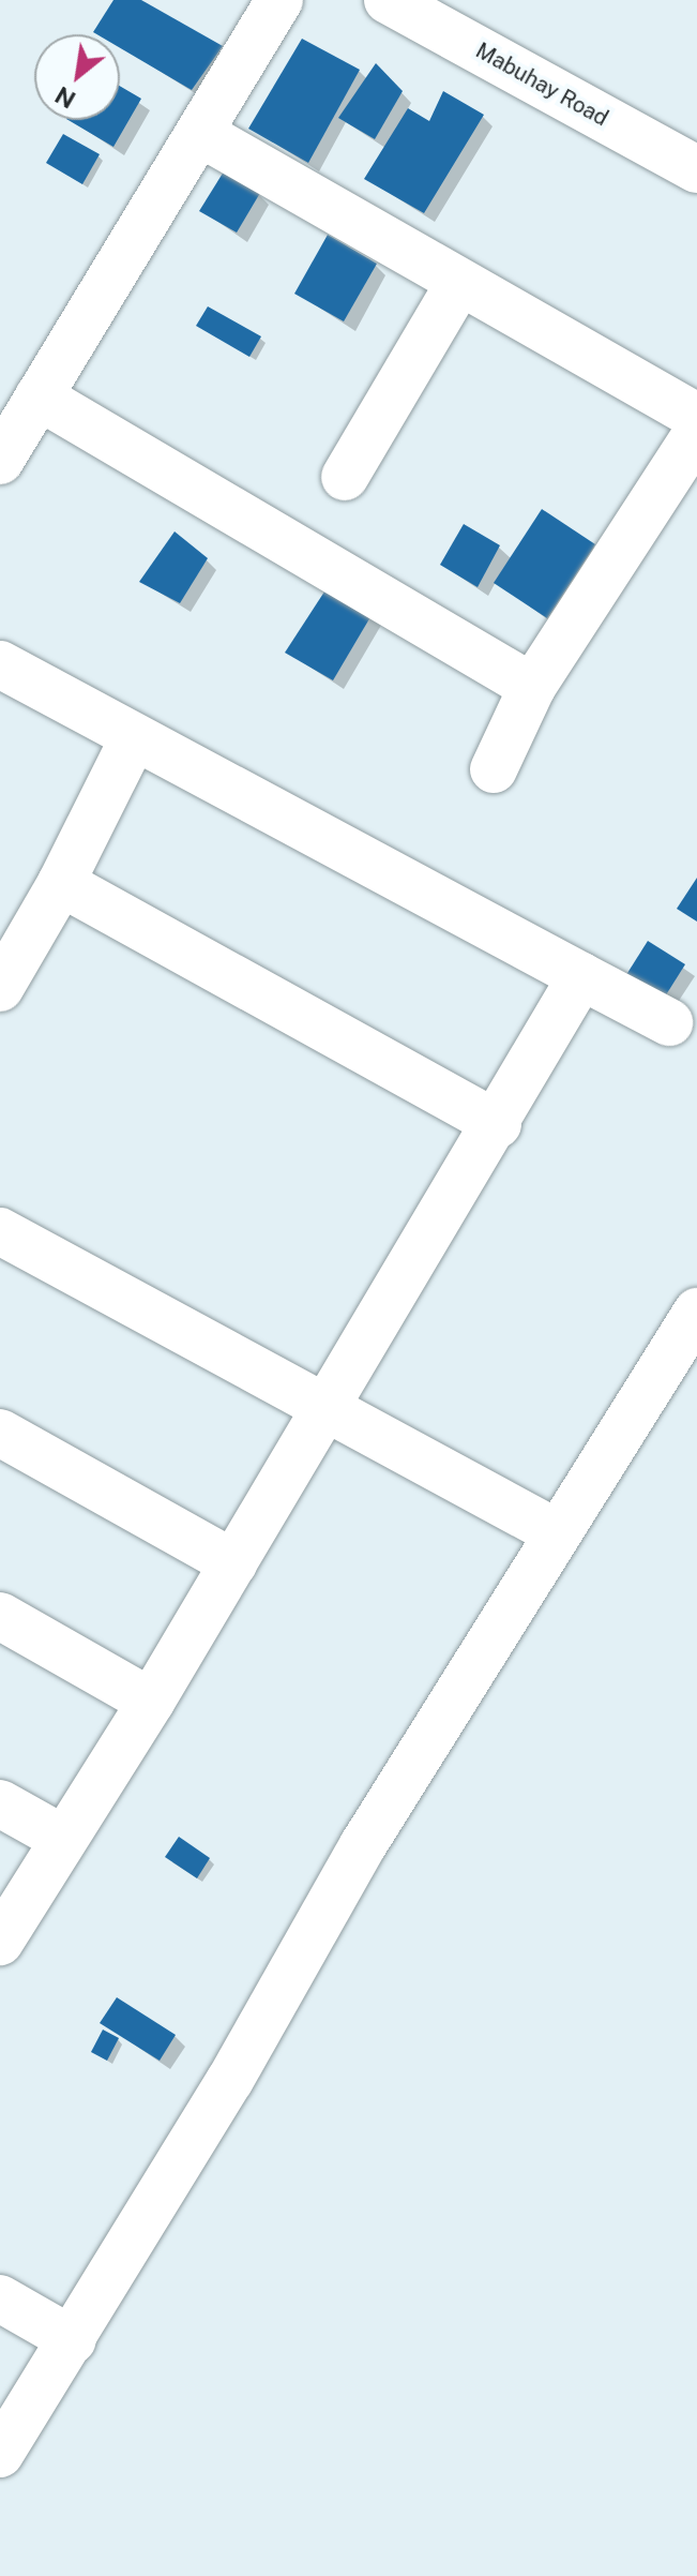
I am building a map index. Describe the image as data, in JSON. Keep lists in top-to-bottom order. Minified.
{"streets":{"street":["Mabuhay Road"]},"north":"bottom left"}
